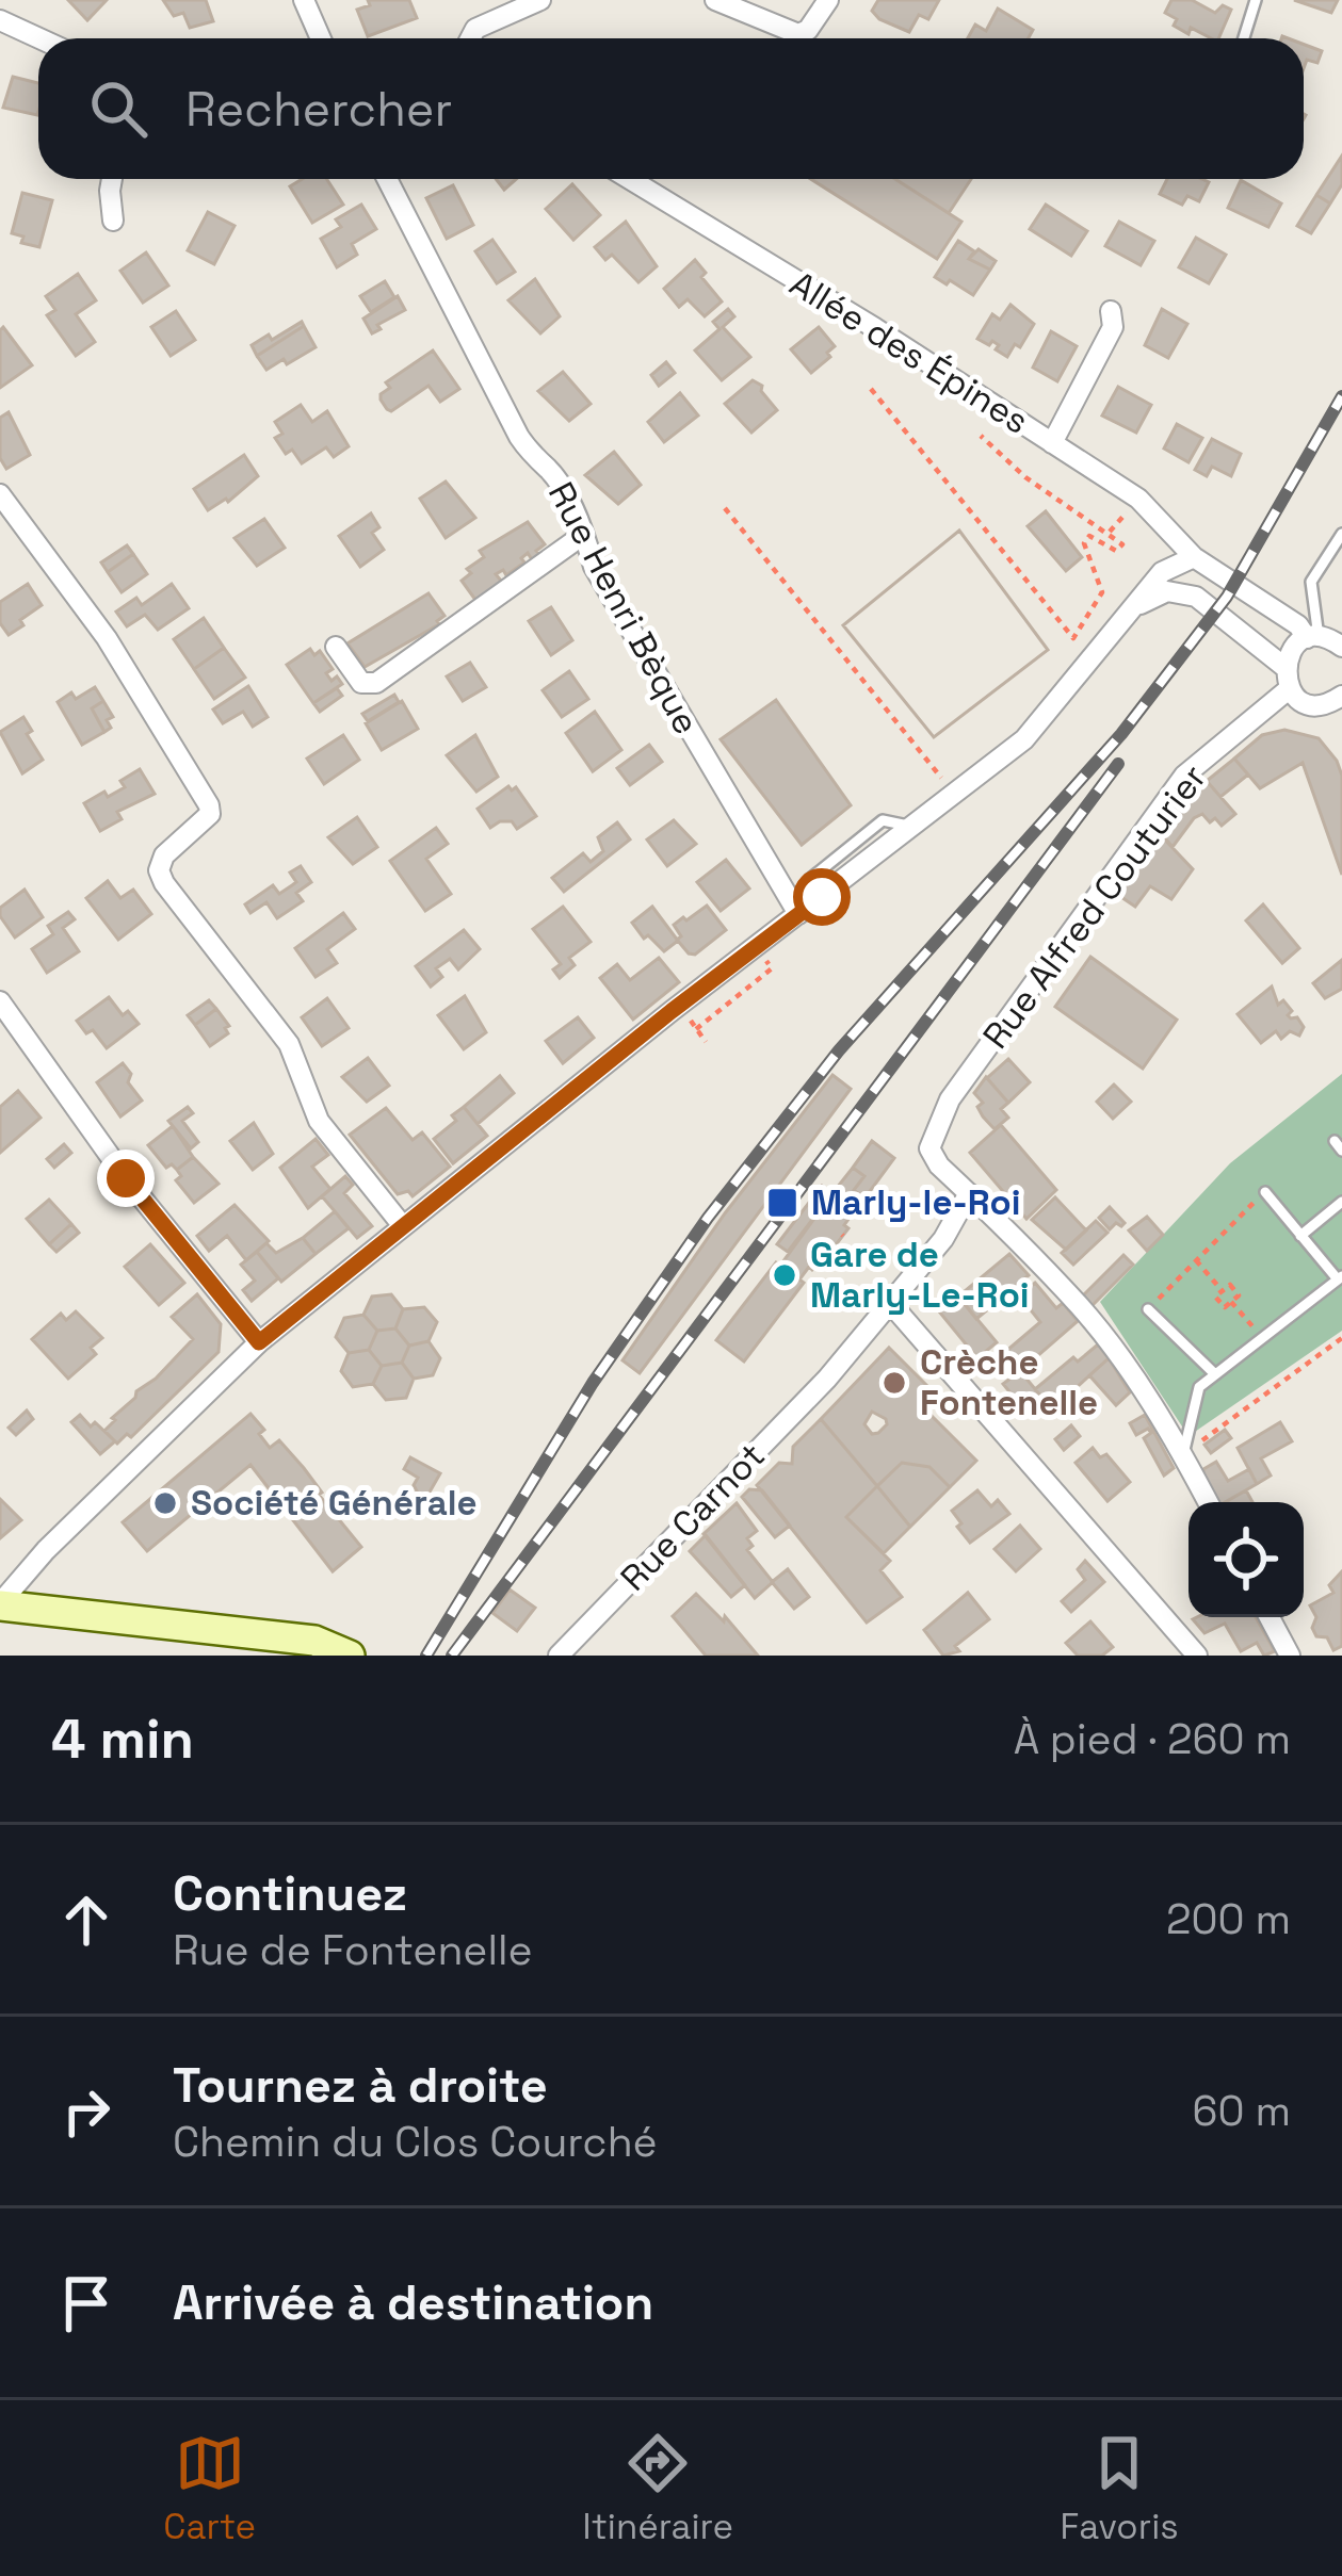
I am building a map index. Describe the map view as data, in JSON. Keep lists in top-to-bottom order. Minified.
{"streets":{"street":["Allée des Épines","Rue Henri Bèque","Rue Alfred Couturier","Rue Carnot"]},"crossings":[["Rue Alfred Couturier","Rue Carnot"]],"places":{"transit":["Marly-le-Roi"],"other":["Gare de Marly-Le-Roi","Crèche Fontenelle","Société Générale"]},"page":{"search":"Rechercher","heading":["4 min","À pied · 260 m"],"list":[["Continuez","Rue de Fontenelle","200 m"],["Tournez à droite","Chemin du Clos Courché","60 m"],"Arrivée à destination"],"nav":["Carte","Itinéraire","Favoris"]}}
